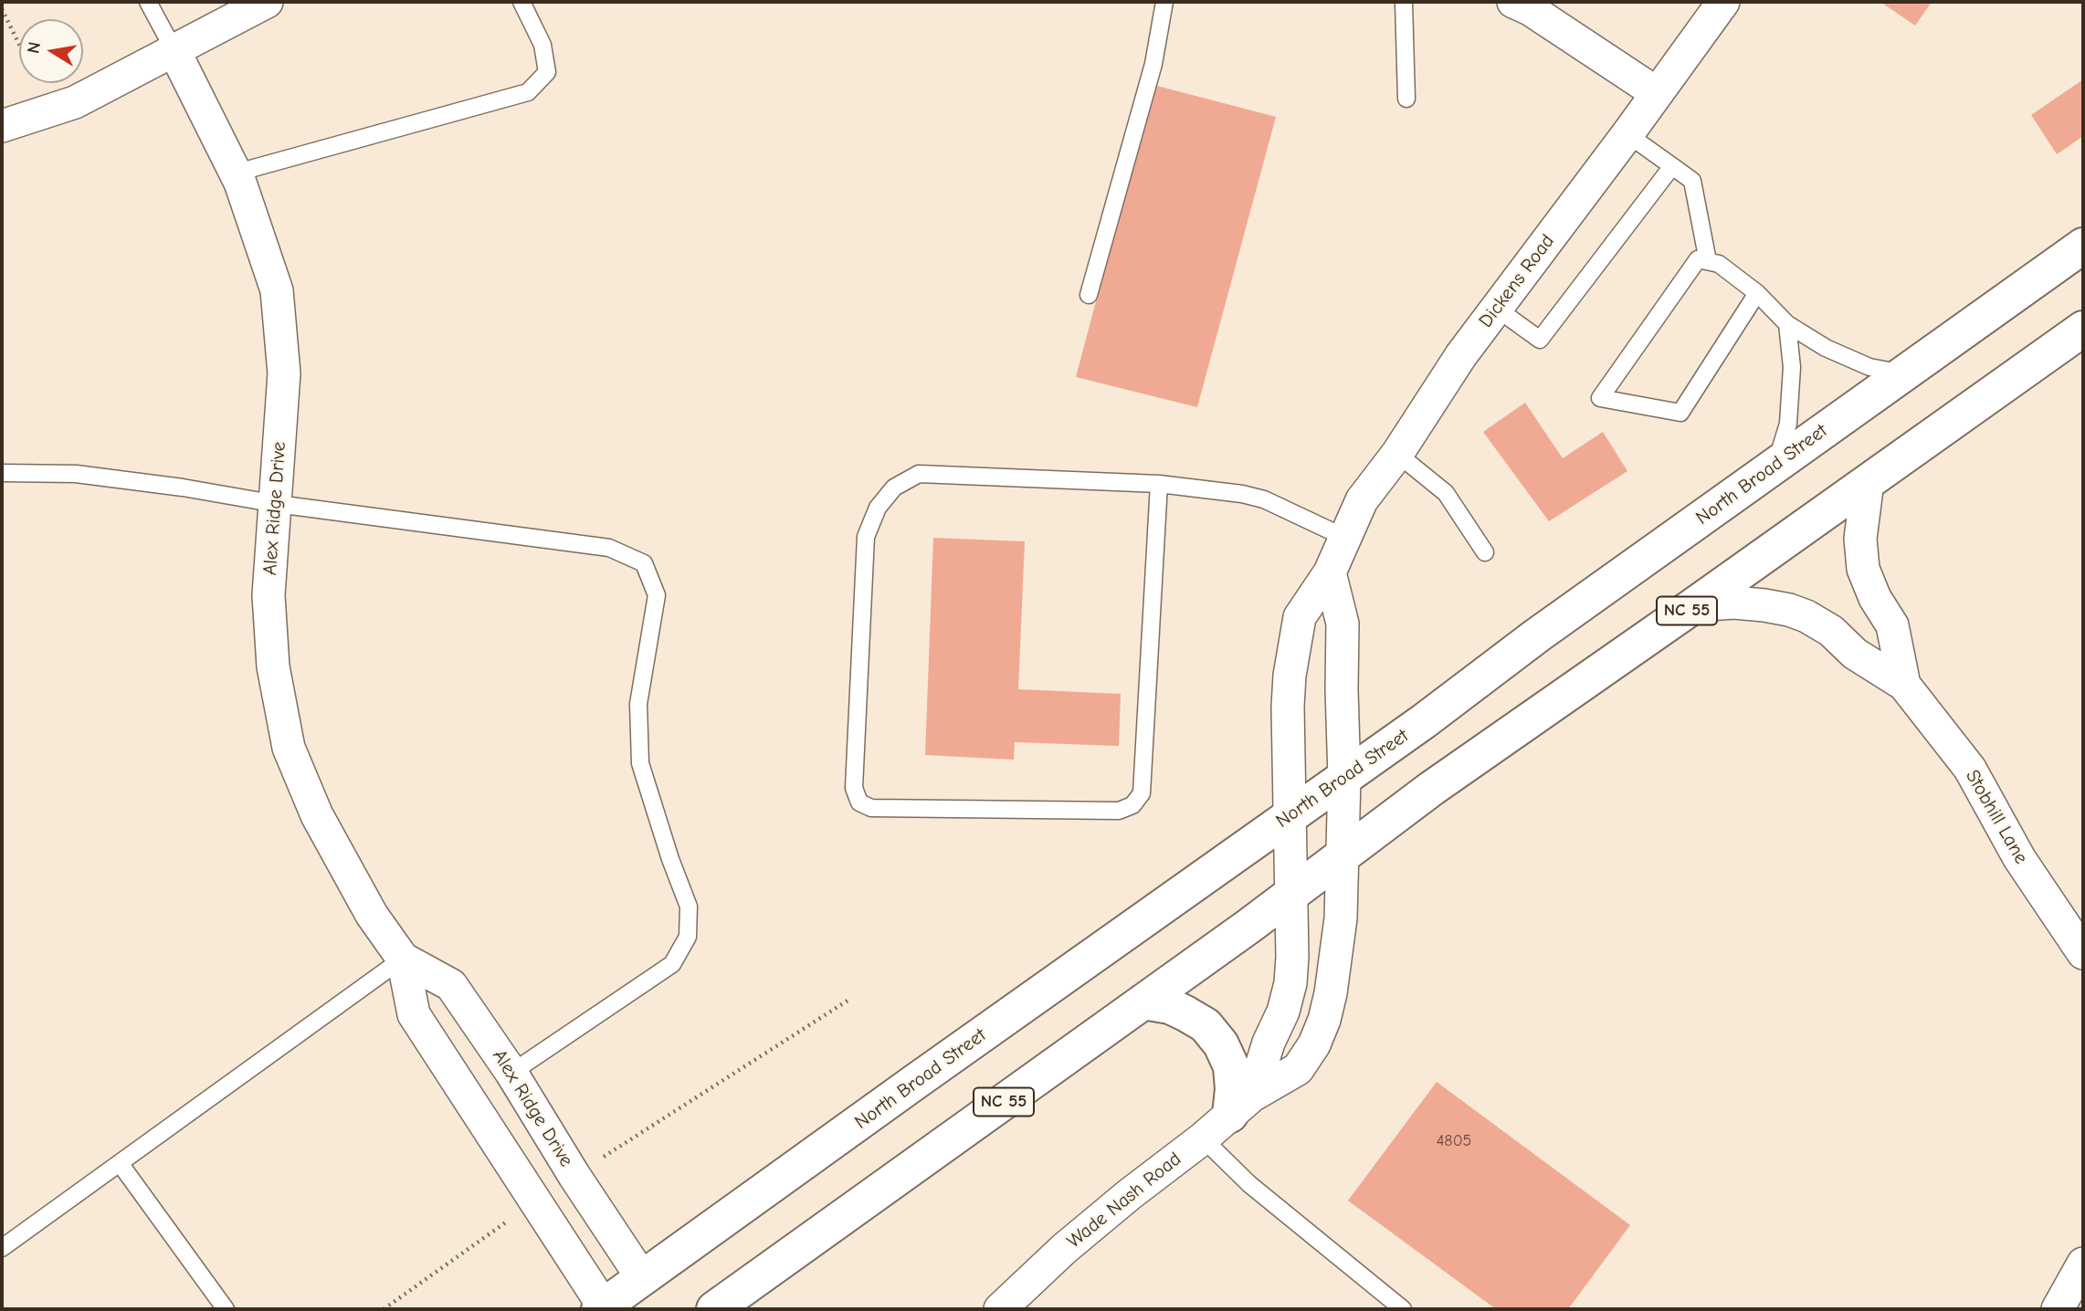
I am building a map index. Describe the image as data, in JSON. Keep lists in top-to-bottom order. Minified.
{"streets":{"highway":["North Broad Street","NC 55"],"street":["Dickens Road","Alex Ridge Drive","Stobhill Lane","Wade Nash Road"]},"crossings":[["Dickens Road","North Broad Street"],["North Broad Street","Alex Ridge Drive"],["NC 55","Stobhill Lane"],["NC 55","Wade Nash Road"]],"house_numbers":["4805"],"north":"left"}
